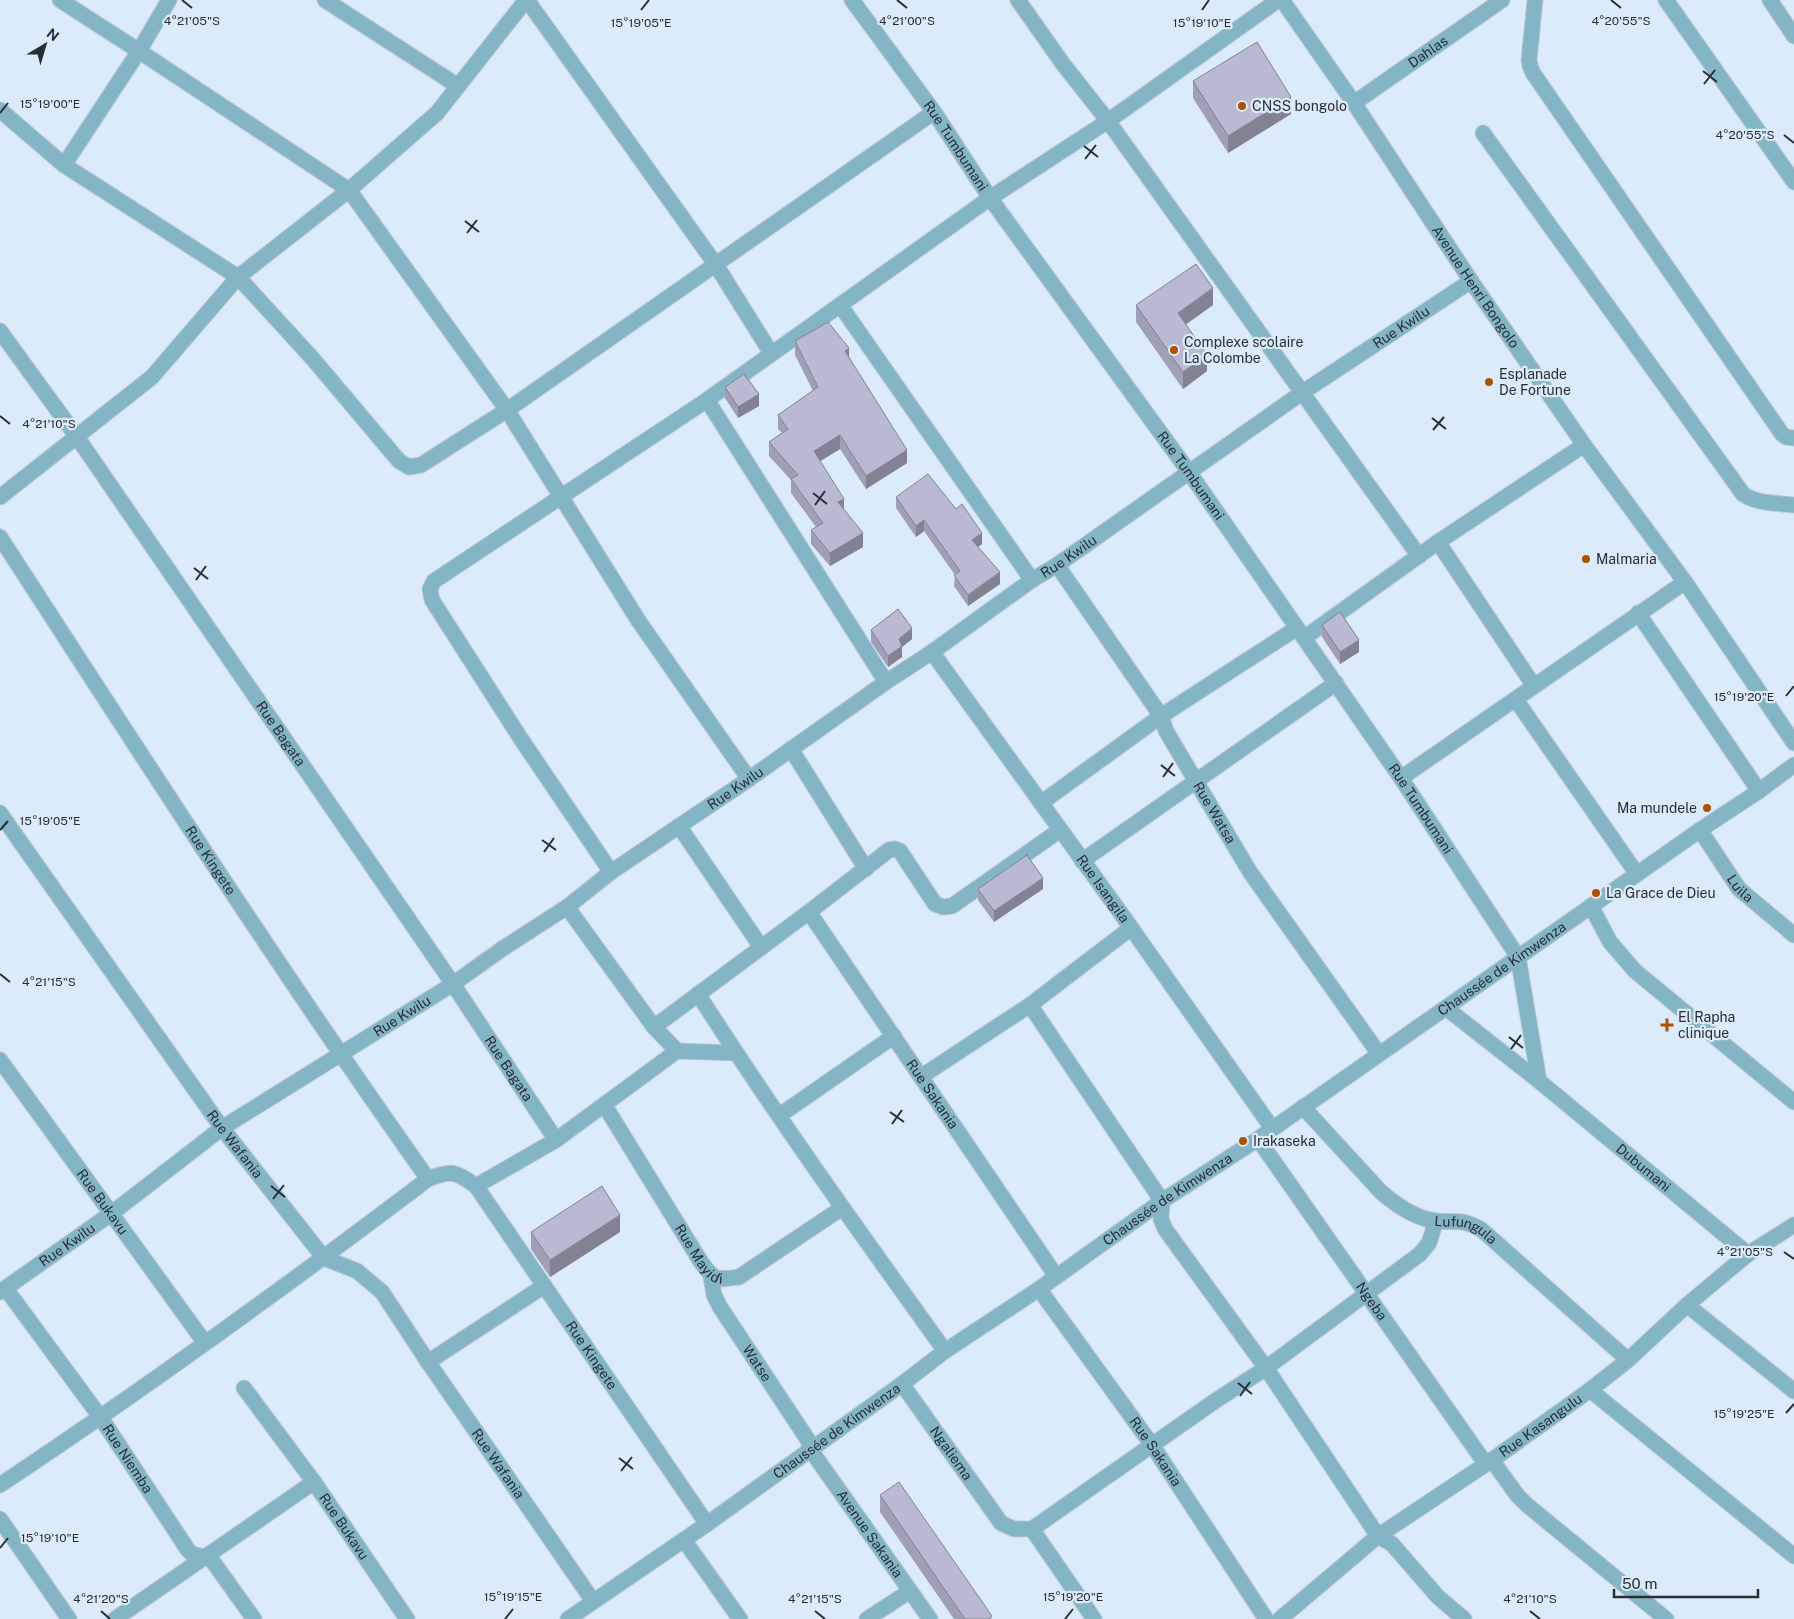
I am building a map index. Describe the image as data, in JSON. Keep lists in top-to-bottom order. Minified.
{"streets":{"street":["Dahlas","Rue Tumbumani","Avenue Henri Bongolo","Rue Kwilu","Rue Bagata","Rue Watsa","Rue Kingete","Luila","Rue Isangila","Chaussée de Kimwenza","Rue Sakania","Rue Wafania","Dubumani","Rue Bukavu","Lufungula","Rue Mayidi","Ngeba","Watse","Rue Kasangulu","Ngaliema","Rue Niemba","Avenue Sakania"]},"crossings":[["Dahlas","Avenue Henri Bongolo"],["Rue Tumbumani","Rue Kwilu"],["Rue Tumbumani","Chaussée de Kimwenza"],["Avenue Henri Bongolo","Rue Kwilu"],["Rue Kwilu","Rue Bagata"],["Rue Kwilu","Rue Watsa"],["Rue Kwilu","Rue Kingete"],["Rue Kwilu","Rue Isangila"],["Rue Kwilu","Rue Wafania"],["Rue Kwilu","Rue Bukavu"],["Rue Kwilu","Rue Niemba"],["Rue Watsa","Chaussée de Kimwenza"],["Rue Kingete","Chaussée de Kimwenza"],["Luila","Chaussée de Kimwenza"],["Rue Isangila","Chaussée de Kimwenza"],["Chaussée de Kimwenza","Rue Sakania"],["Chaussée de Kimwenza","Rue Wafania"],["Chaussée de Kimwenza","Dubumani"],["Chaussée de Kimwenza","Lufungula"],["Chaussée de Kimwenza","Ngeba"],["Chaussée de Kimwenza","Watse"],["Chaussée de Kimwenza","Ngaliema"],["Chaussée de Kimwenza","Avenue Sakania"],["Dubumani","Rue Kasangulu"],["Lufungula","Rue Kasangulu"],["Rue Mayidi","Watse"],["Ngeba","Rue Kasangulu"],["Watse","Avenue Sakania"]],"places":{"other":["CNSS bongolo","Complexe scolaire La Colombe","Esplanade De Fortune","Malmaria","Ma mundele","La Grace de Dieu","Irakaseka"],"health":["El Rapha clinique"]},"scale_bar":"50 m","north":"top right","coordinates":["4°20'55\"S","4°21'05\"S","4°21'00\"S","15°19'10\"E","15°19'05\"E","15°19'00\"E","4°21'10\"S","15°19'20\"E","4°21'15\"S","15°19'25\"E","15°19'15\"E","4°21'20\"S"]}
